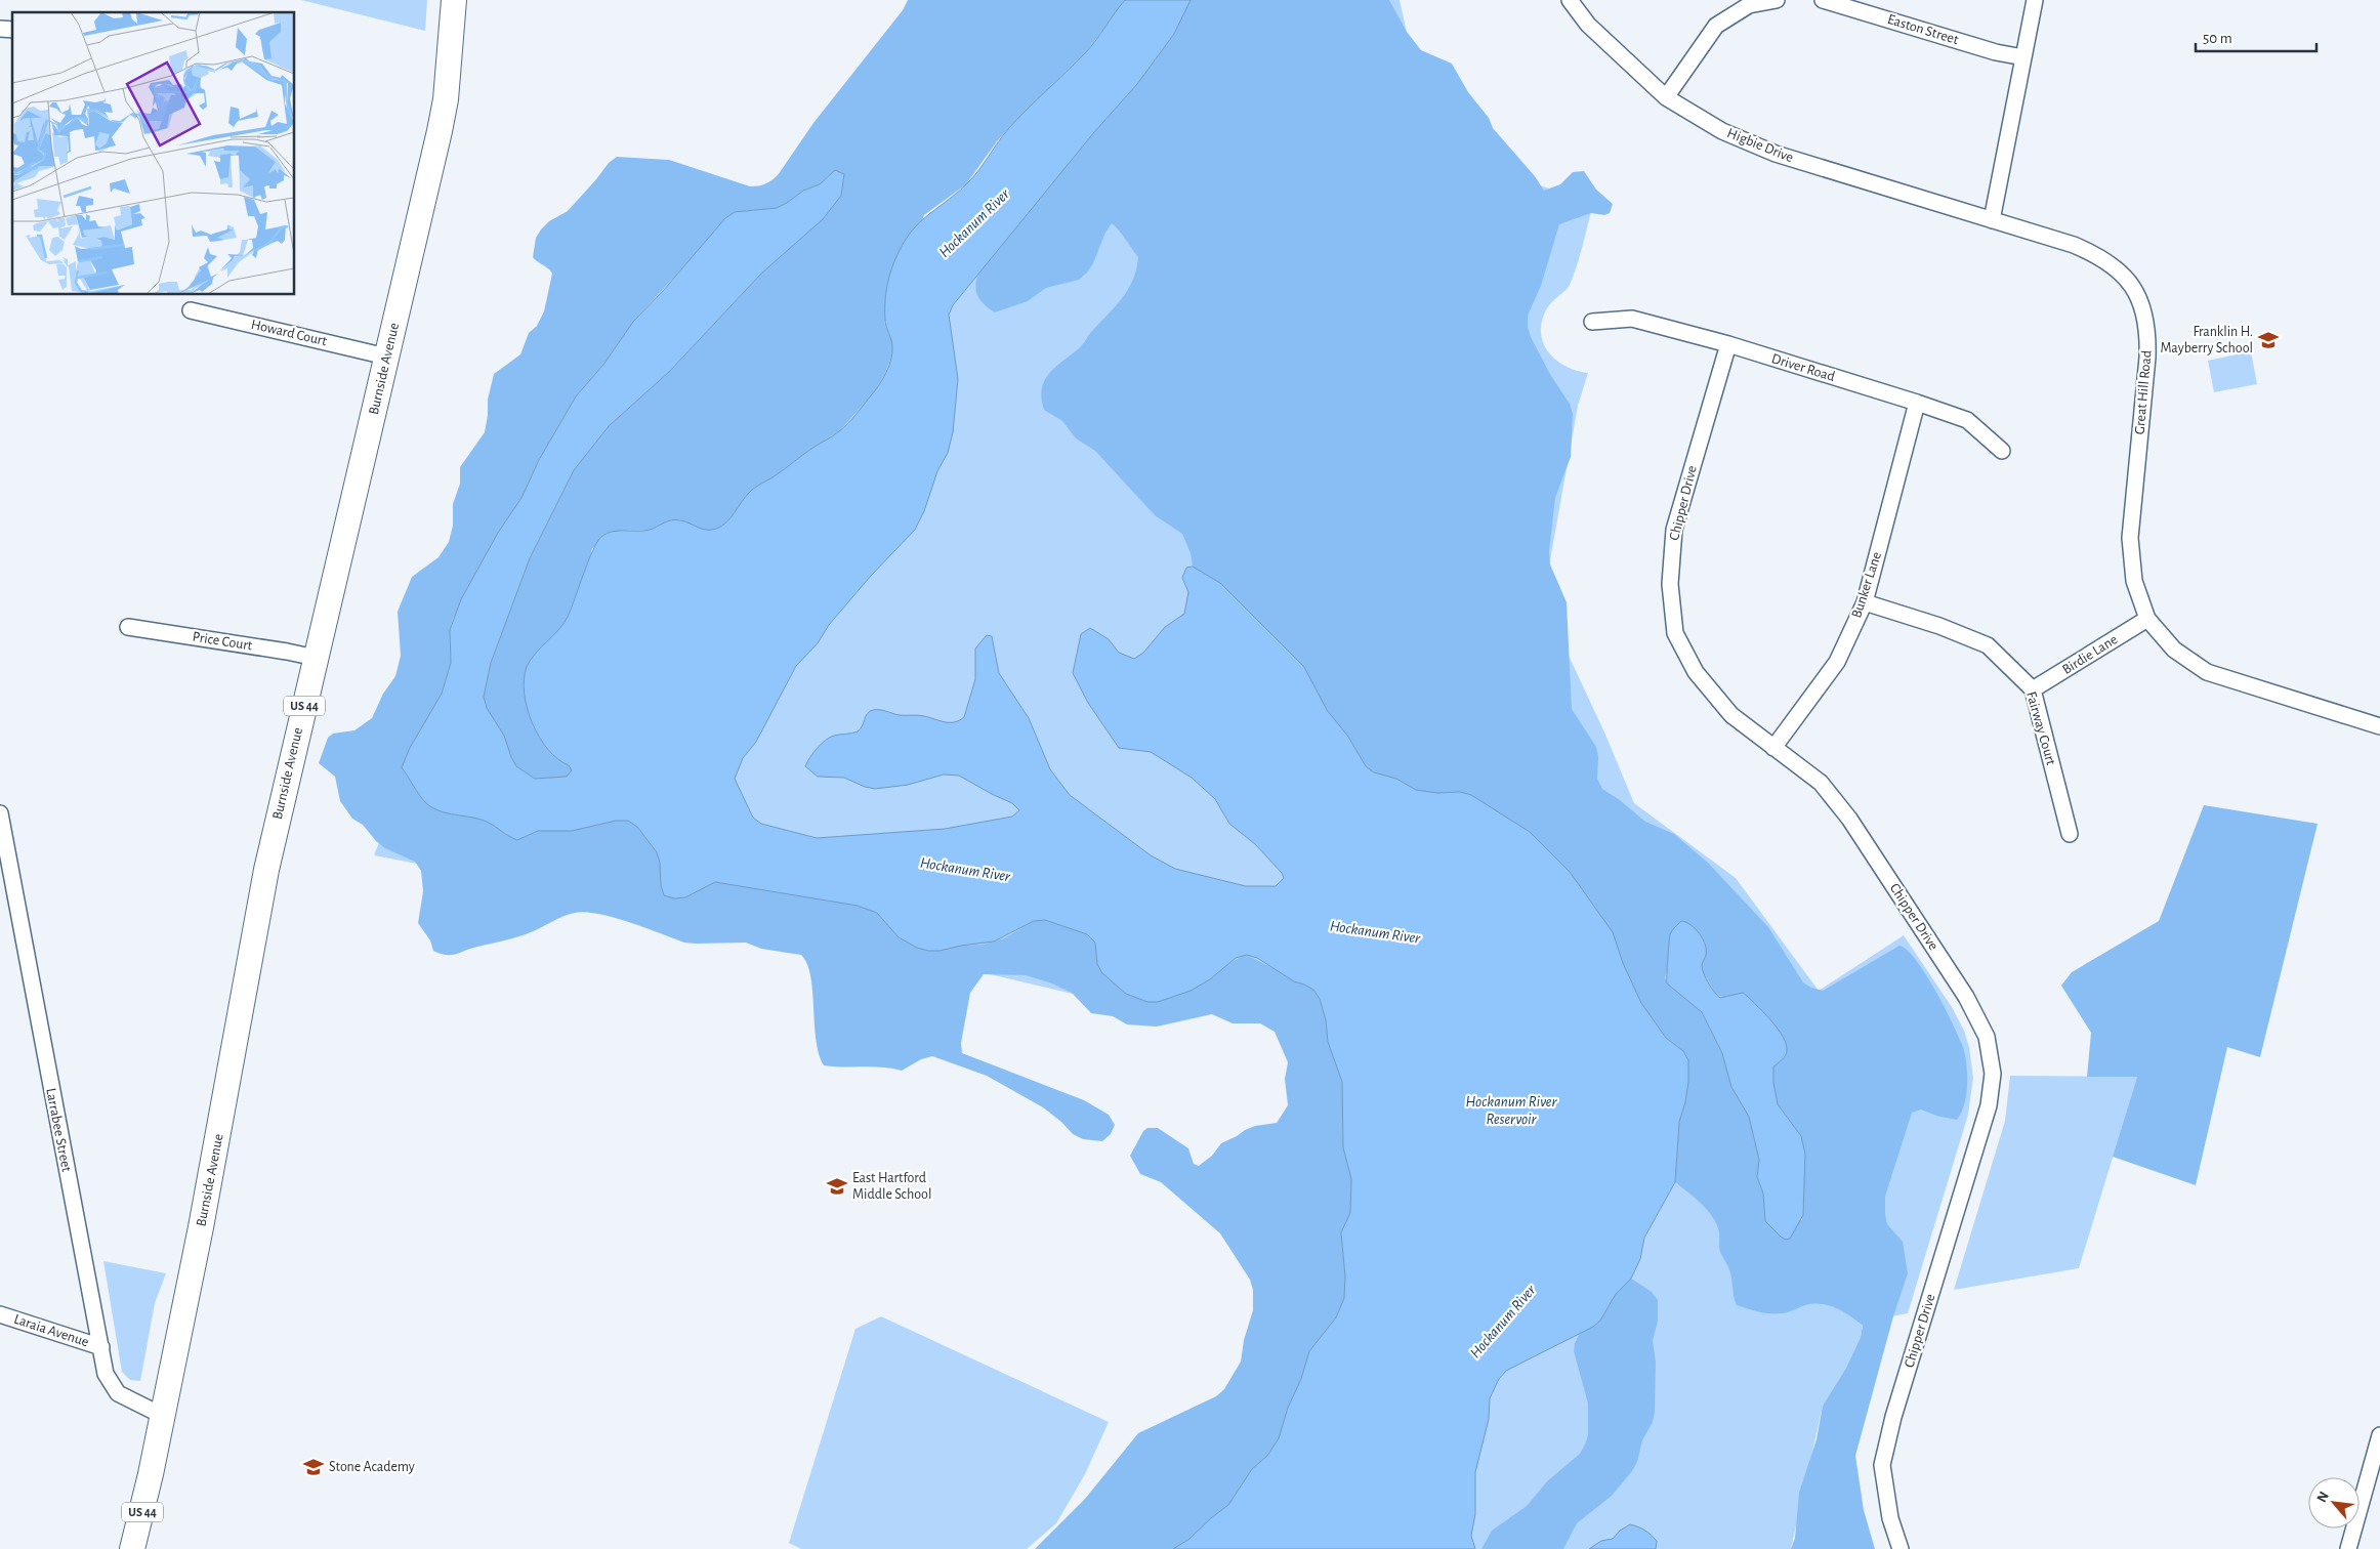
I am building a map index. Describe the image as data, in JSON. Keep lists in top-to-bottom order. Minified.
{"streets":{"main road":["Burnside Avenue","US 44"],"street":["Easton Street","Higbie Drive","Howard Court","Driver Road","Great Hill Road","Chipper Drive","Bunker Lane","Price Court","Birdie Lane","Fairway Court","Larrabee Street","Laraia Avenue"]},"crossings":[["Higbie Drive","Great Hill Road"],["Howard Court","Burnside Avenue"],["Driver Road","Chipper Drive"],["Driver Road","Bunker Lane"],["Burnside Avenue","Price Court"],["Burnside Avenue","Larrabee Street"],["Great Hill Road","Birdie Lane"],["Chipper Drive","Bunker Lane"],["Bunker Lane","Fairway Court"],["Birdie Lane","Fairway Court"],["Larrabee Street","Laraia Avenue"]],"water":["Hockanum River","Hockanum River Reservoir"],"places":{"school or university":["Franklin H. Mayberry School","East Hartford Middle School","Stone Academy"]},"scale_bar":"50 m","north":"top left"}
